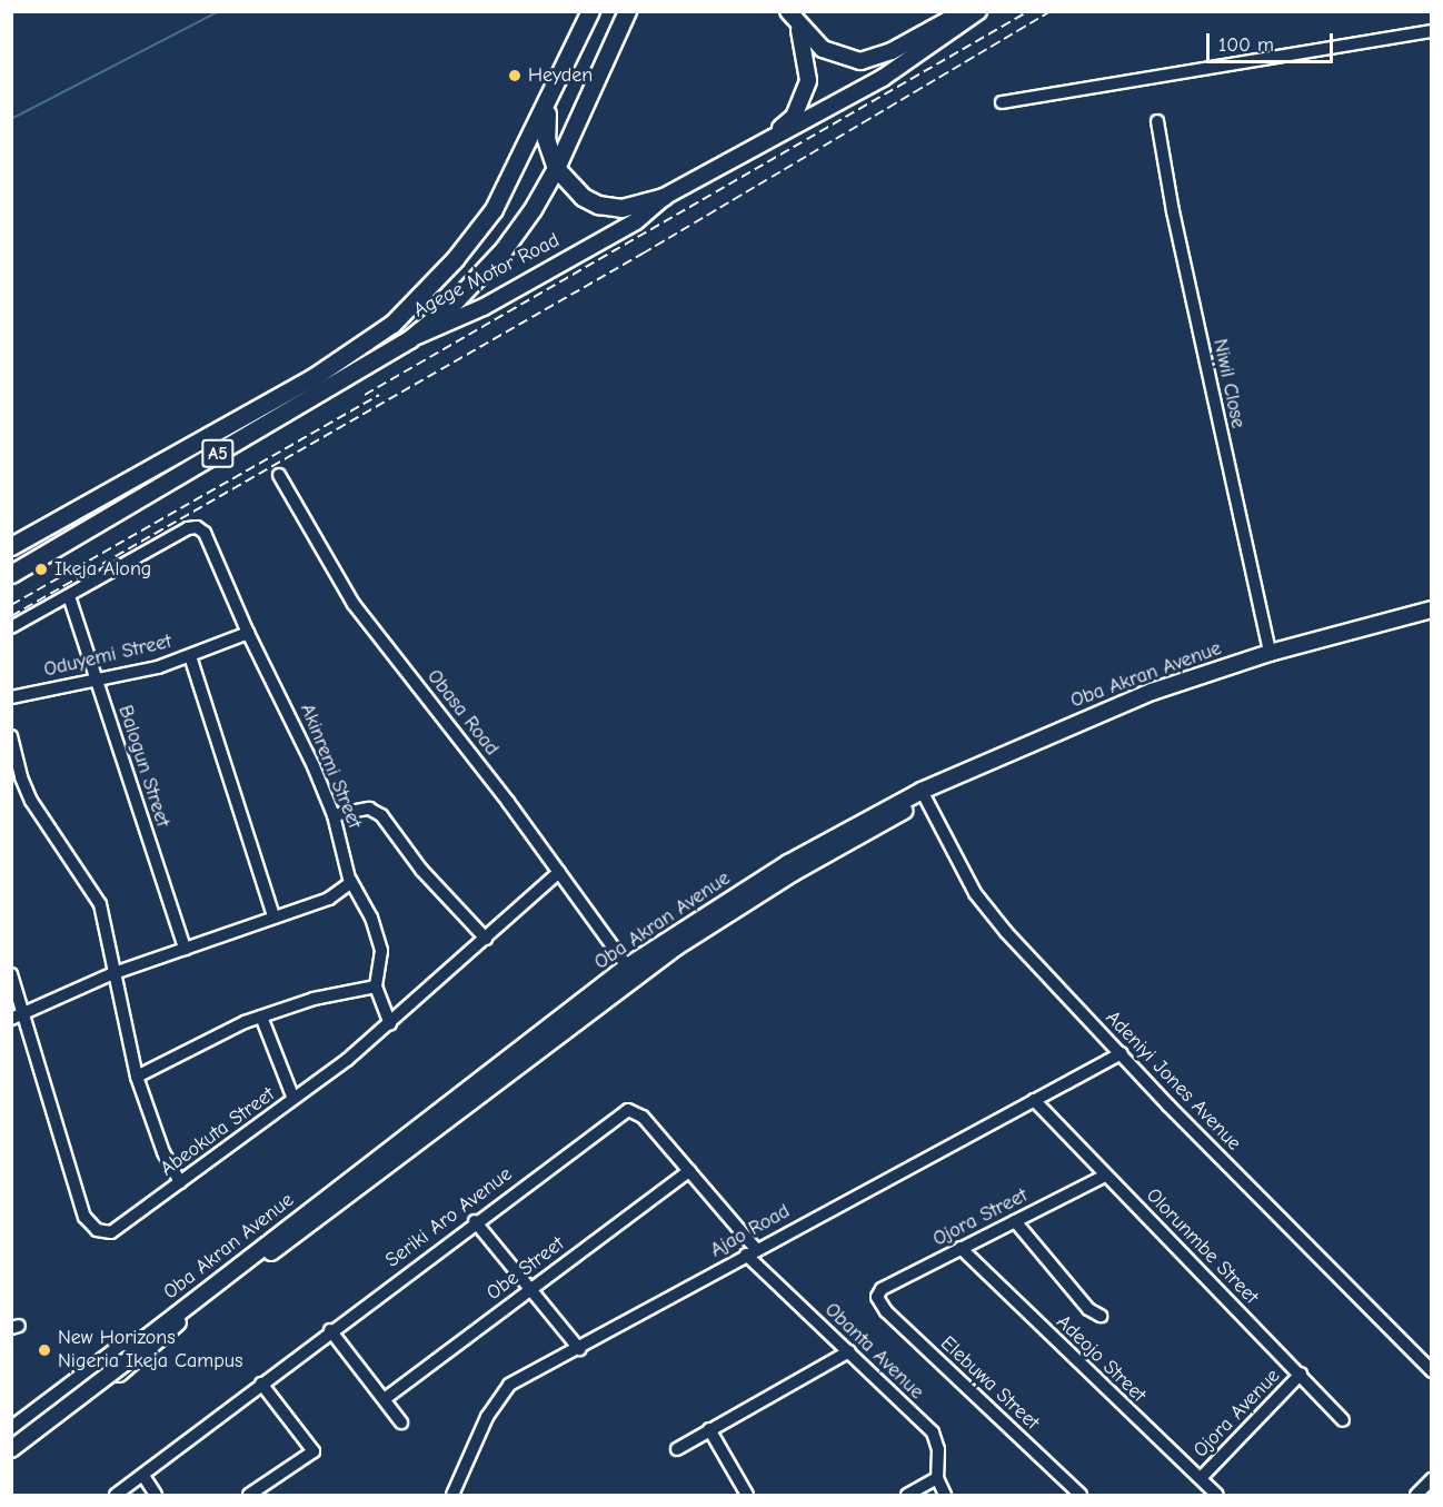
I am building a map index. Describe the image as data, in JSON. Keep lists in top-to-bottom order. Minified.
{"streets":{"highway":["Agege Motor Road","A5"],"main road":["Oba Akran Avenue"],"street":["Niwil Close","Oduyemi Street","Obasa Road","Balogun Street","Akinremi Street","Adeniyi Jones Avenue","Abeokuta Street","Seriki Aro Avenue","Ojora Street","Ajao Road","Olorunmbe Street","Obe Street","Obanta Avenue","Adeojo Street","Elebuwa Street","Ojora Avenue"]},"crossings":[["Agege Motor Road","A5"],["Niwil Close","Oba Akran Avenue"],["Oduyemi Street","Balogun Street"],["Oduyemi Street","Akinremi Street"],["Oba Akran Avenue","Obasa Road"],["Oba Akran Avenue","Adeniyi Jones Avenue"],["Obasa Road","Abeokuta Street"],["Balogun Street","Akinremi Street"],["Adeniyi Jones Avenue","Ajao Road"],["Seriki Aro Avenue","Ajao Road"],["Seriki Aro Avenue","Obe Street"],["Seriki Aro Avenue","Obanta Avenue"],["Ojora Street","Olorunmbe Street"],["Ojora Street","Adeojo Street"],["Ojora Street","Elebuwa Street"],["Ajao Road","Olorunmbe Street"],["Ajao Road","Obanta Avenue"],["Olorunmbe Street","Ojora Avenue"],["Adeojo Street","Ojora Avenue"]],"places":["Heyden","Ikeja Along","New Horizons Nigeria Ikeja Campus"],"scale_bar":"100 m"}
